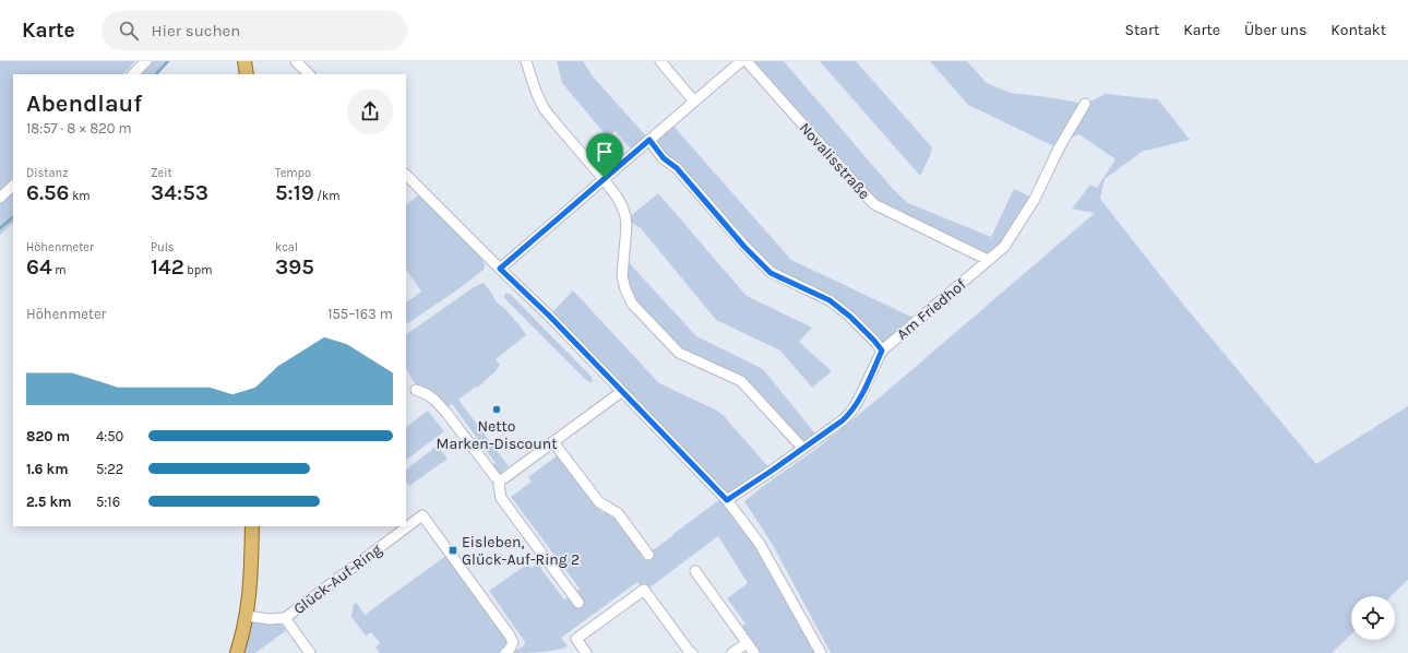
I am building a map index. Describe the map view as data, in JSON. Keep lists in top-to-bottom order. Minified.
{"streets":{"street":["Novalisstraße","Am Friedhof","Glück-Auf-Ring"]},"crossings":[["Novalisstraße","Am Friedhof"]],"places":{"other":["Netto Marken-Discount"],"transit":["Eisleben, Glück-Auf-Ring 2"]},"page":{"header":"Karte","search":"Hier suchen","nav":["Start","Karte","Über uns","Kontakt"],"heading":["Abendlauf","18:57 · 8 × 820 m"],"stats":[["Distanz","6.56 km"],["Zeit","34:53"],["Tempo","5:19 /km"],["Höhenmeter","64 m"],["Puls","142 bpm"],["kcal","395"]],"chart":["Höhenmeter","155–163 m"],"list":[{"name":"820 m","note":"4:50"},{"name":"1.6 km","note":"5:22"},{"name":"2.5 km","note":"5:16"}]}}
